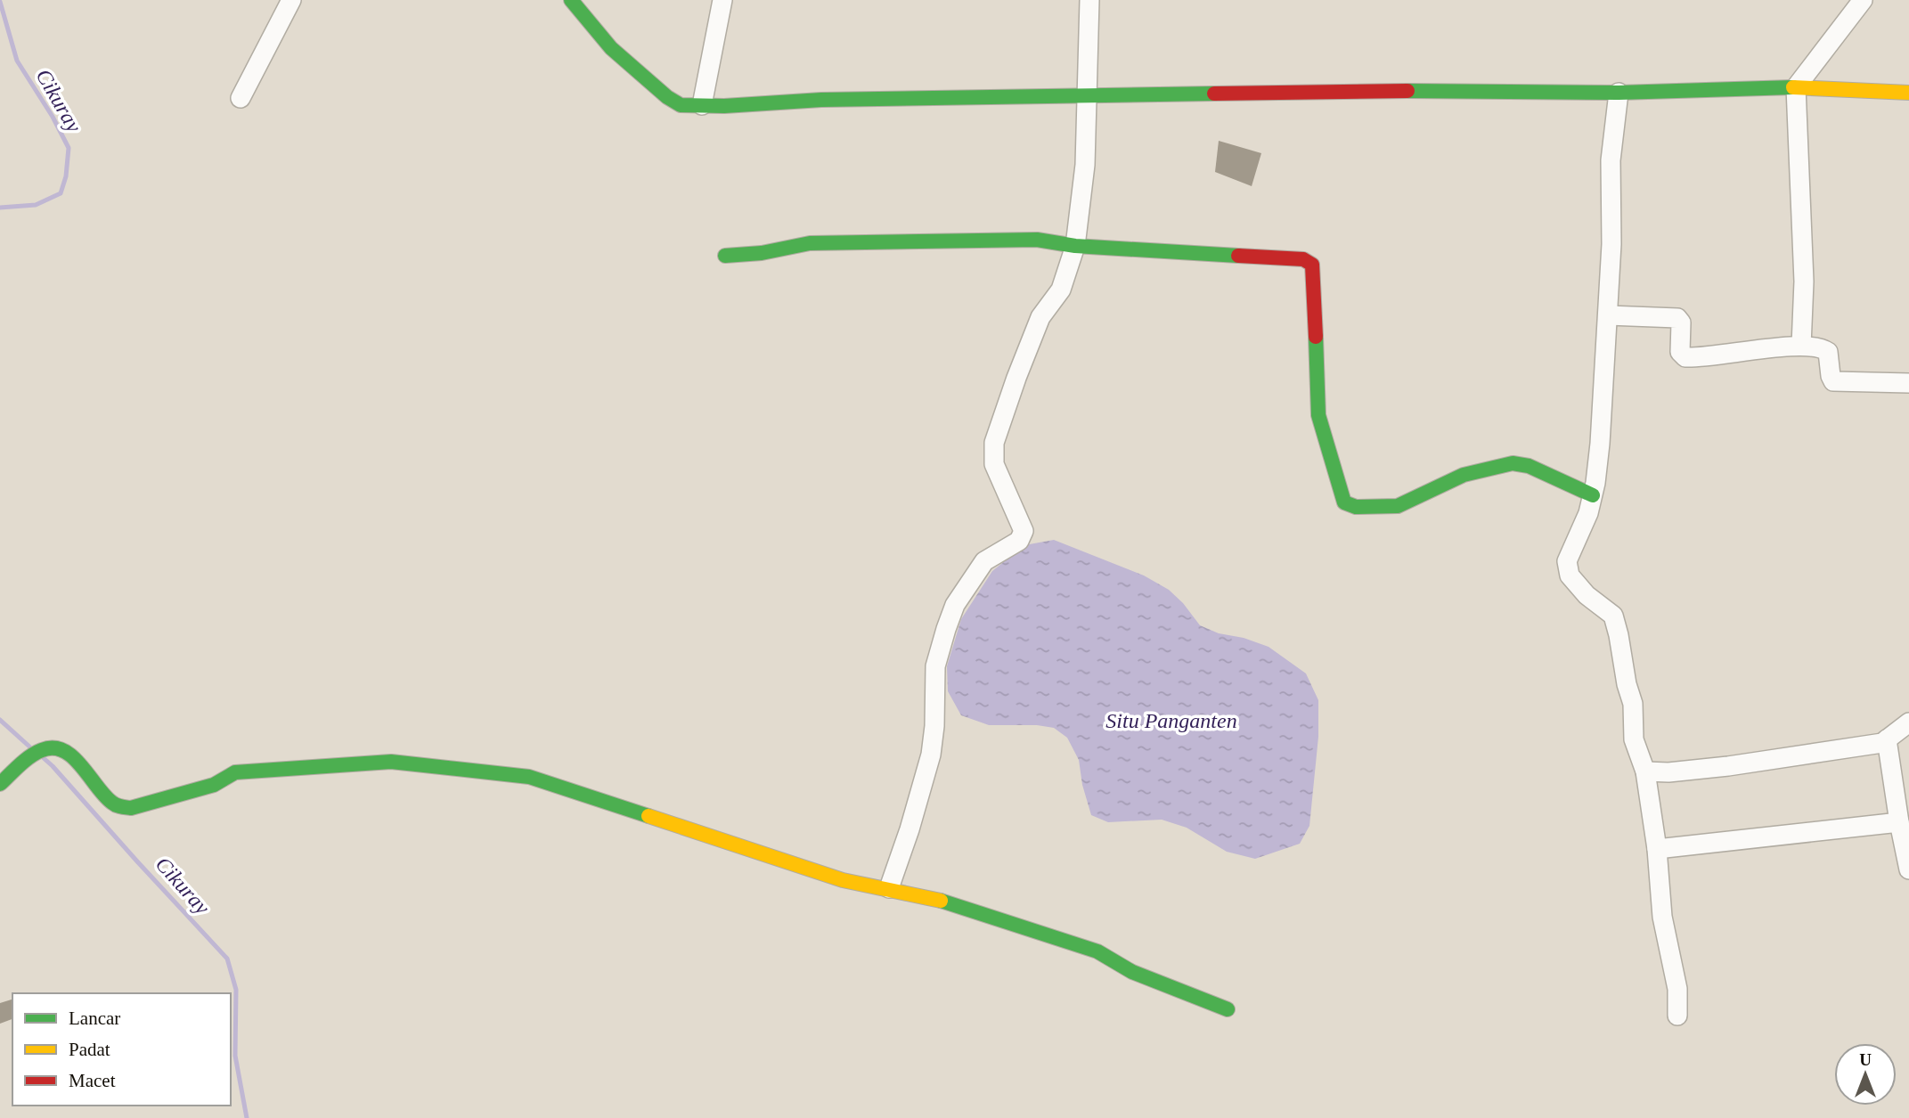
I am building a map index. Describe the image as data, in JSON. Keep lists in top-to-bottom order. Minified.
{"water":["Cikuray","Situ Panganten"],"legend":["Lancar","Padat","Macet"],"north":"top"}
